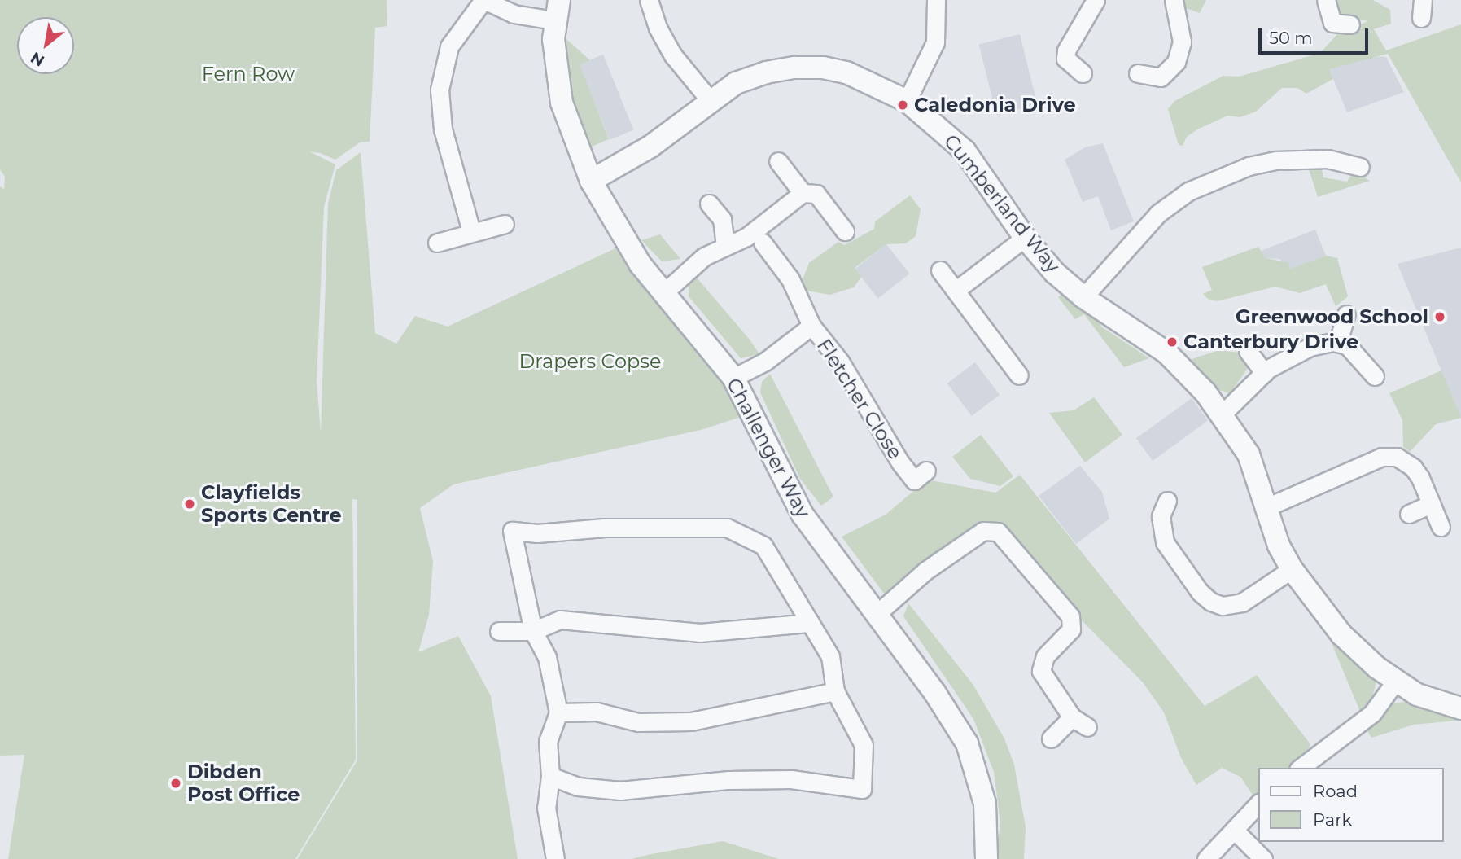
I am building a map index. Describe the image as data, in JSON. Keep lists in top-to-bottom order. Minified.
{"streets":{"street":["Cumberland Way","Fletcher Close","Challenger Way"]},"crossings":[["Cumberland Way","Challenger Way"],["Fletcher Close","Challenger Way"]],"parks":["Fern Row","Drapers Copse"],"places":["Caledonia Drive","Greenwood School","Canterbury Drive","Clayfields Sports Centre","Dibden Post Office"],"legend":["Road","Park"],"scale_bar":"50 m","north":"bottom left"}
